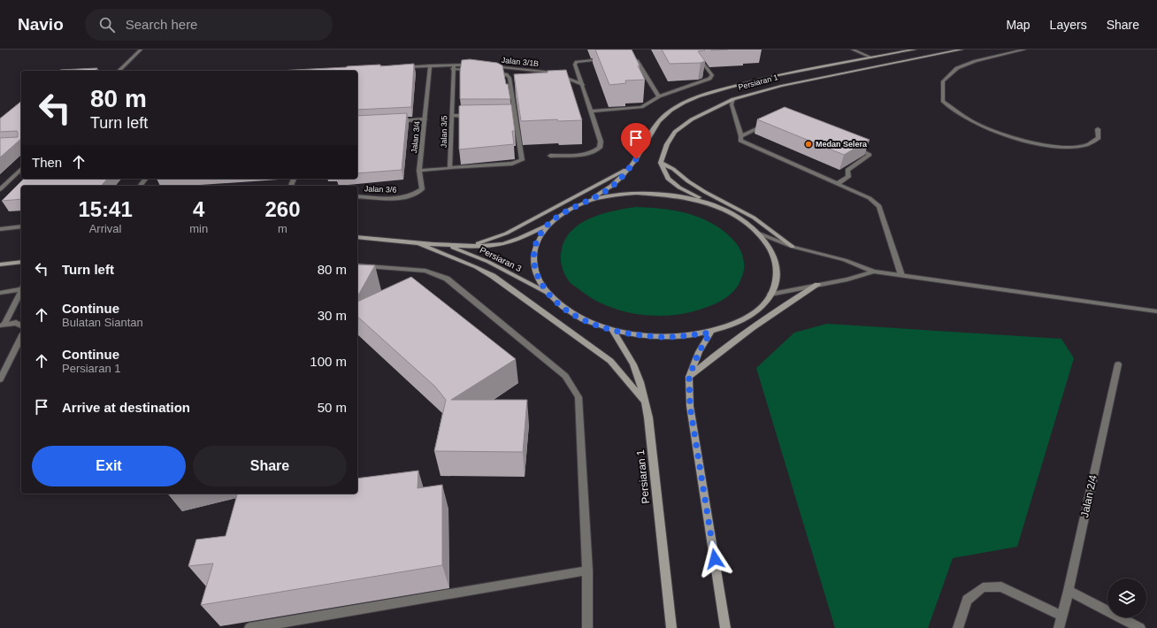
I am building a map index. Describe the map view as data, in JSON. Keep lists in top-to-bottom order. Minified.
{"streets":{"main road":["Persiaran 1","Persiaran 3"],"street":["Jalan 3/1B","Jalan 3/5","Jalan 3/4","Jalan 3/6","Jalan 2/4"]},"crossings":[["Jalan 3/4","Jalan 3/6"]],"places":["Medan Selera"],"page":{"header":"Navio","search":"Search here","nav":["Map","Layers","Share"],"turn":["80 m","Turn left"],"then":"Then","eta":["15:41","Arrival","4","min","260","m"],"list":[{"name":"Turn left","value":"80 m"},{"name":"Continue","note":"Bulatan Siantan","value":"30 m"},{"name":"Continue","note":"Persiaran 1","value":"100 m"},{"name":"Arrive at destination","value":"50 m"}],"buttons":["Exit","Share"]}}
